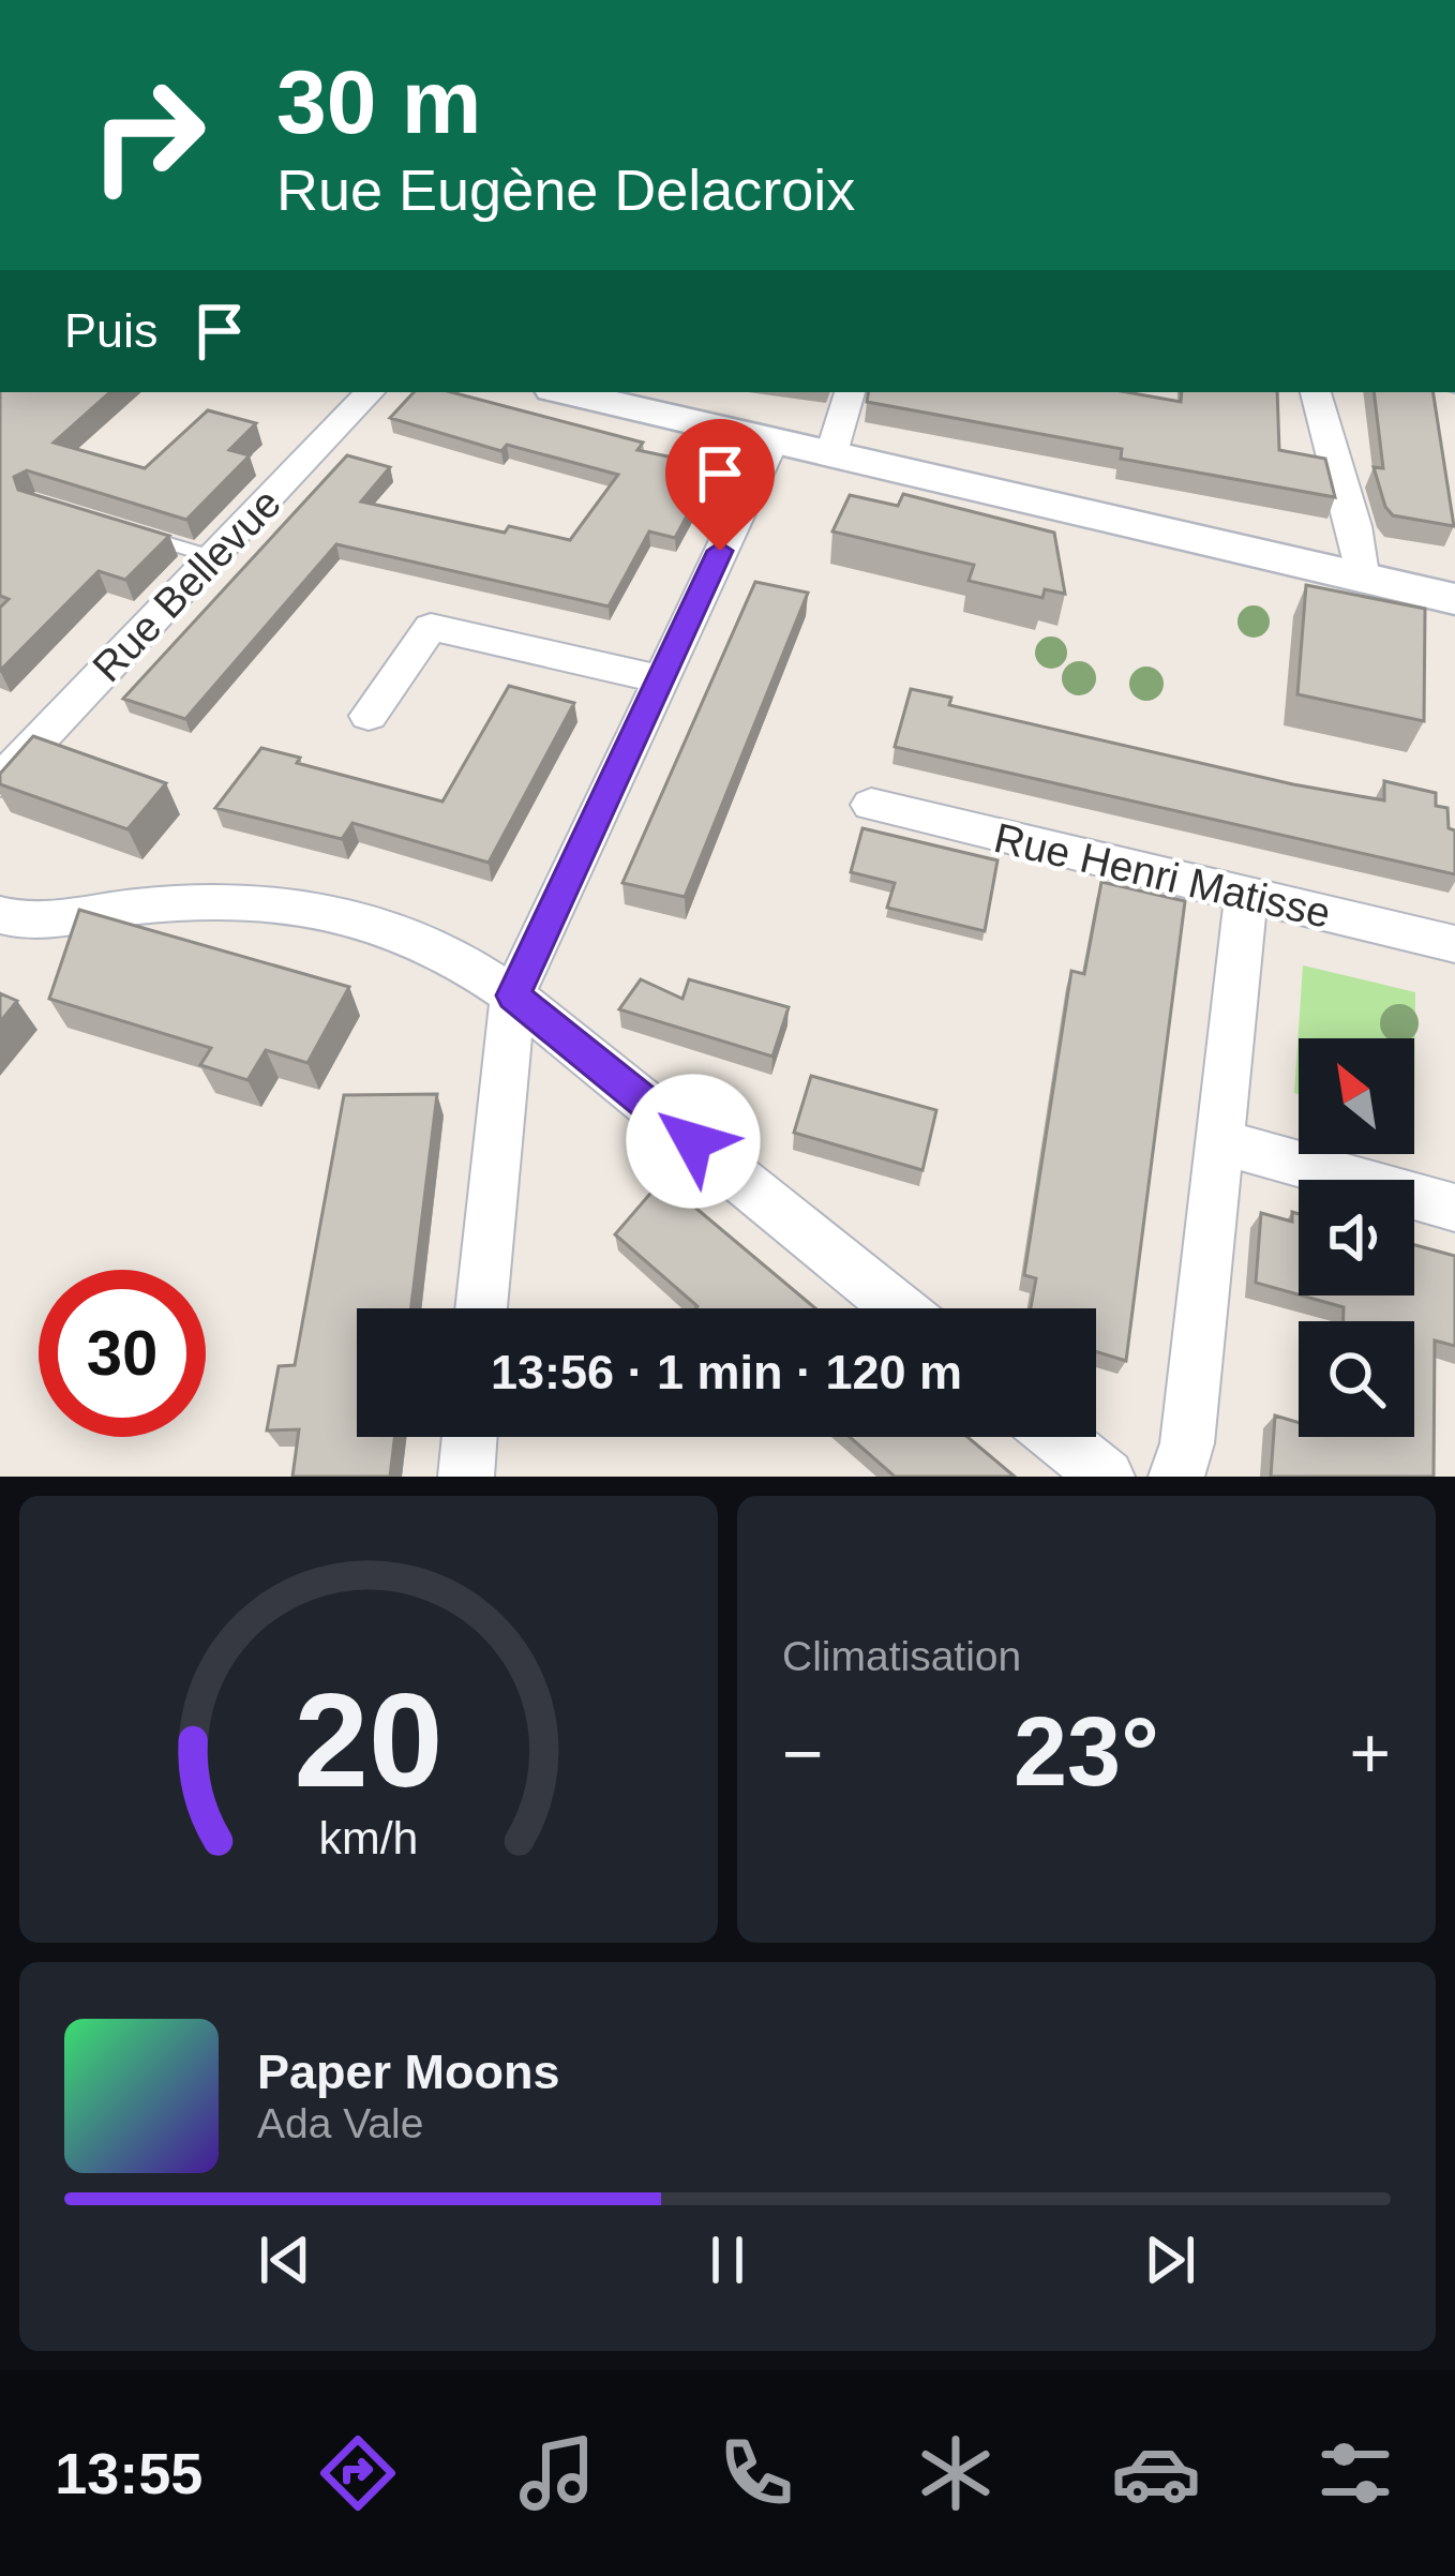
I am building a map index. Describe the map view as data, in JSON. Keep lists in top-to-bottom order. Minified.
{"streets":{"street":["Rue Bellevue","Rue Henri Matisse"]},"north":"top left","page":{"turn":["30 m","Rue Eugène Delacroix"],"then":"Puis","limit":"30","trip":"13:56 · 1 min · 120 m","tile":"Climatisation","heat":["−","23°","+"],"song":["Paper Moons","Ada Vale"],"tabs":"13:55","gauge":["20","km/h"]}}
